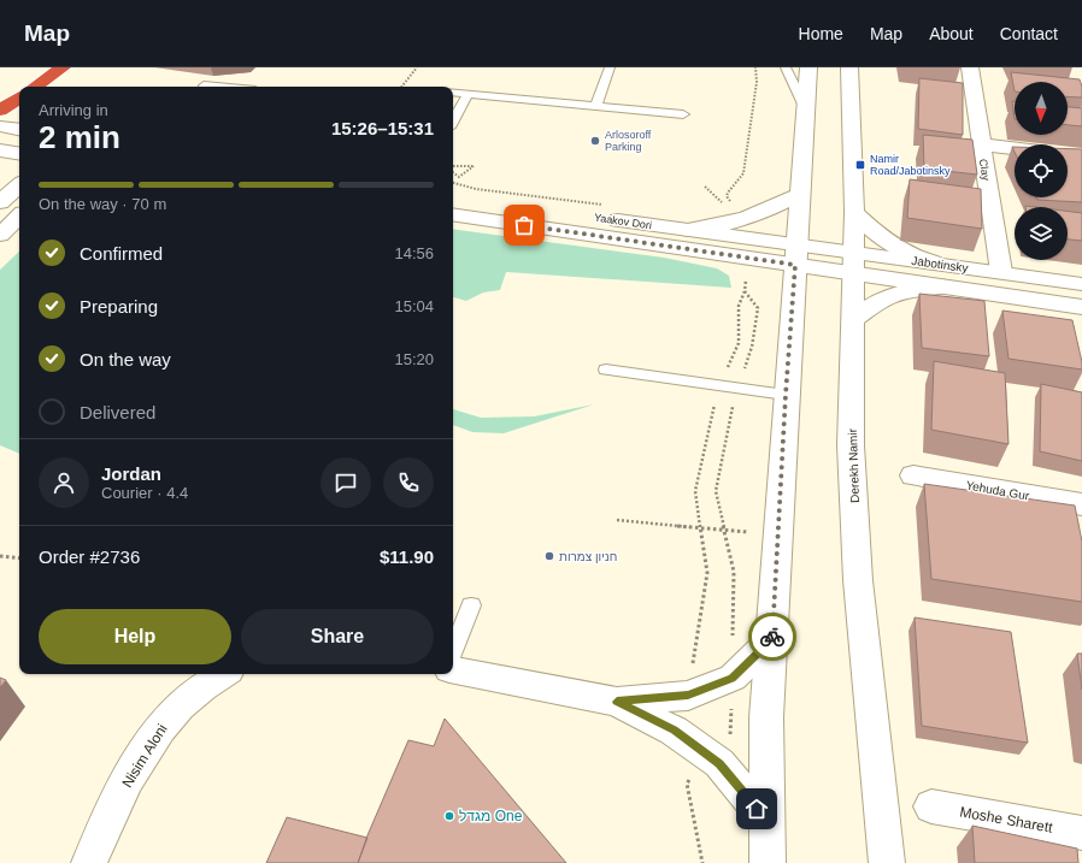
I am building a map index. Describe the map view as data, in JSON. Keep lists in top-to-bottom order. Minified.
{"streets":{"street":["Clay","Yaakov Dori","Jabotinsky","Derekh Namir","Yehuda Gur","Nisim Aloni","Moshe Sharett"]},"crossings":[["Clay","Jabotinsky"],["Yaakov Dori","Jabotinsky"],["Jabotinsky","Derekh Namir"]],"places":{"other":["Arlosoroff Parking","חניון צמרות","מגדל One"],"transit":["Namir Road/Jabotinsky"]},"north":"bottom","page":{"header":"Map","nav":["Home","Map","About","Contact"],"heading":["2 min","Arriving in","15:26–15:31"],"panel":["Jordan","Courier · 4.4","Order #2736","$11.90"],"bar":"On the way · 70 m","list":[["Confirmed","14:56"],["Preparing","15:04"],["On the way","15:20"],"Delivered"],"buttons":["Help","Share"]}}
